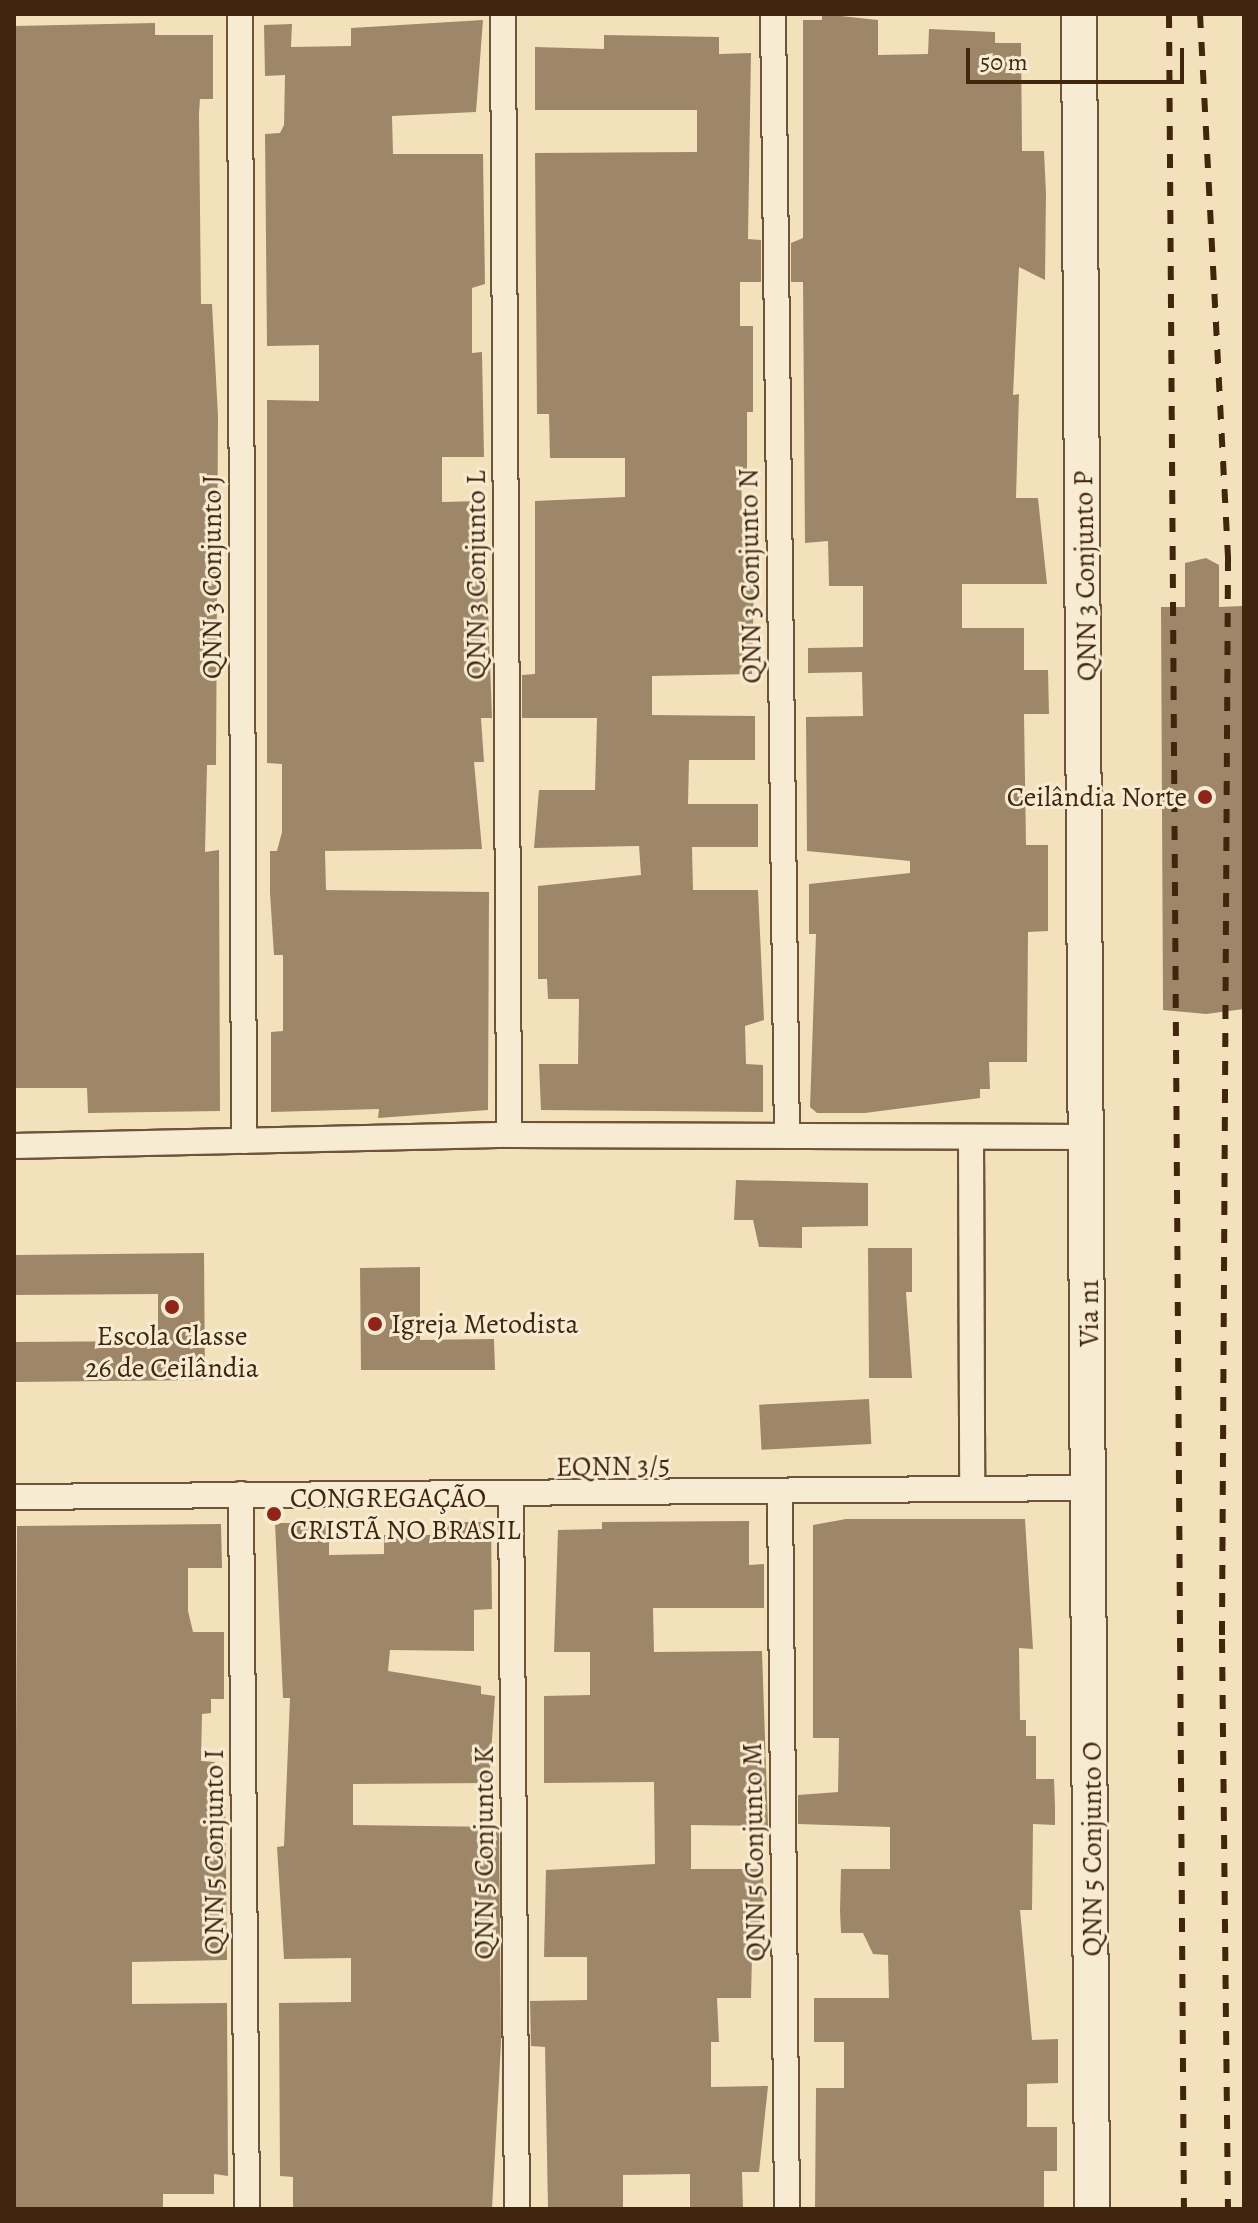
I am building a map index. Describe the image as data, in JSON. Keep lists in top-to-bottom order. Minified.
{"streets":{"street":["QNN 3 Conjunto L","QNN 3 Conjunto N","QNN 3 Conjunto P","QNN 3 Conjunto J","Via n1","EQNN 3/5","QNN 5 Conjunto O","QNN 5 Conjunto I","QNN 5 Conjunto M","QNN 5 Conjunto K"]},"crossings":[["QNN 3 Conjunto P","Via n1"],["Via n1","EQNN 3/5"],["Via n1","QNN 5 Conjunto O"],["EQNN 3/5","QNN 5 Conjunto O"],["EQNN 3/5","QNN 5 Conjunto I"],["EQNN 3/5","QNN 5 Conjunto M"],["EQNN 3/5","QNN 5 Conjunto K"]],"places":["Ceilândia Norte","Escola Classe 26 de Ceilândia","Igreja Metodista","CONGREGAÇÃO CRISTÃ NO BRASIL"],"scale_bar":"50 m"}
